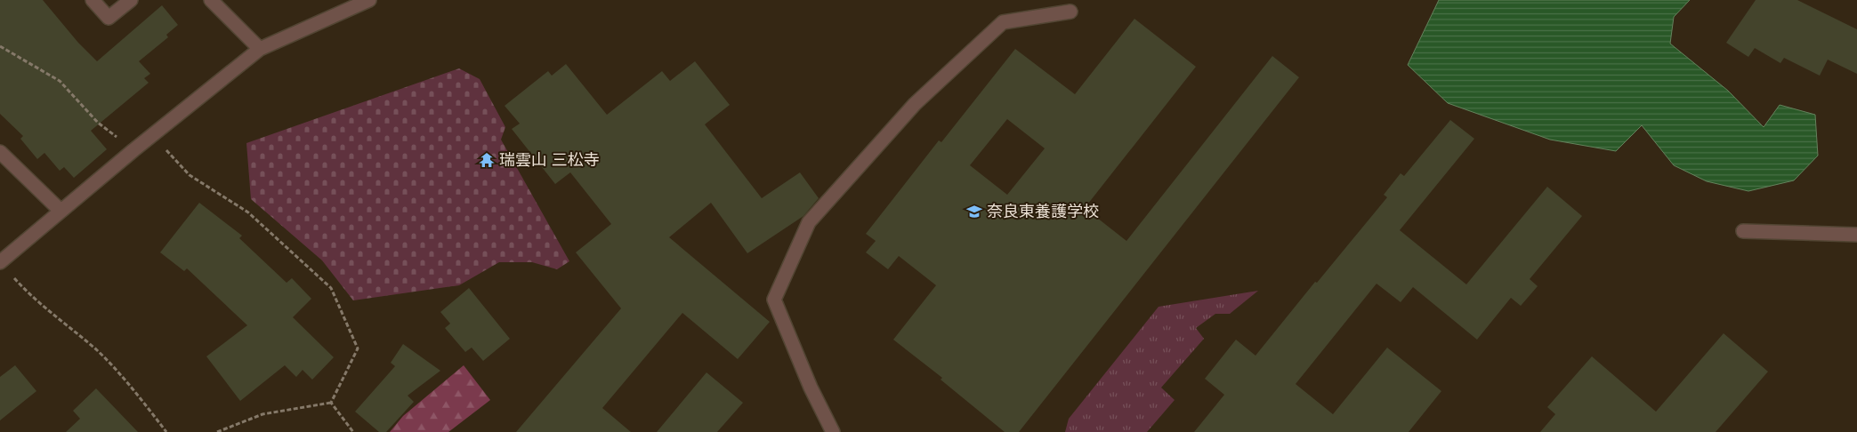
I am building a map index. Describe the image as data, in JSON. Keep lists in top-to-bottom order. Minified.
{"places":{"temple":["瑞雲山 三松寺"],"school or university":["奈良東養護学校"]}}
